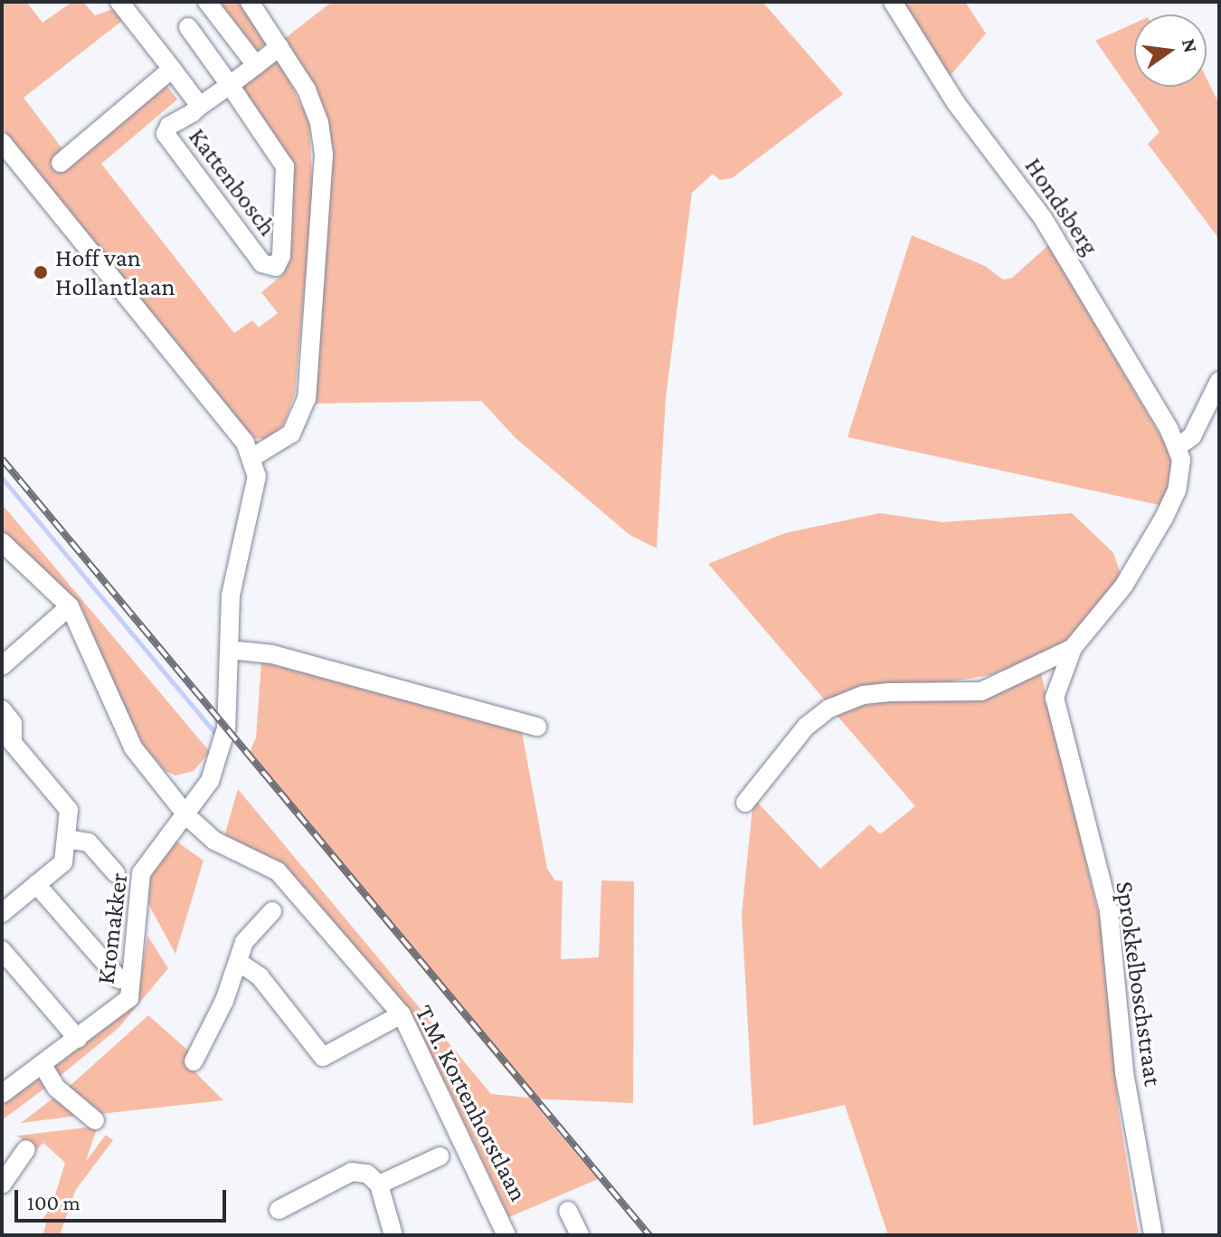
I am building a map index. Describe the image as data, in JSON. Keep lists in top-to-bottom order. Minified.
{"streets":{"street":["Kattenbosch","Hondsberg","Kromakker","Sprokkelboschstraat","T.M. Kortenhorstlaan"]},"crossings":[["Kromakker","T.M. Kortenhorstlaan"]],"places":["Hoff van Hollantlaan"],"scale_bar":"100 m","north":"right"}
